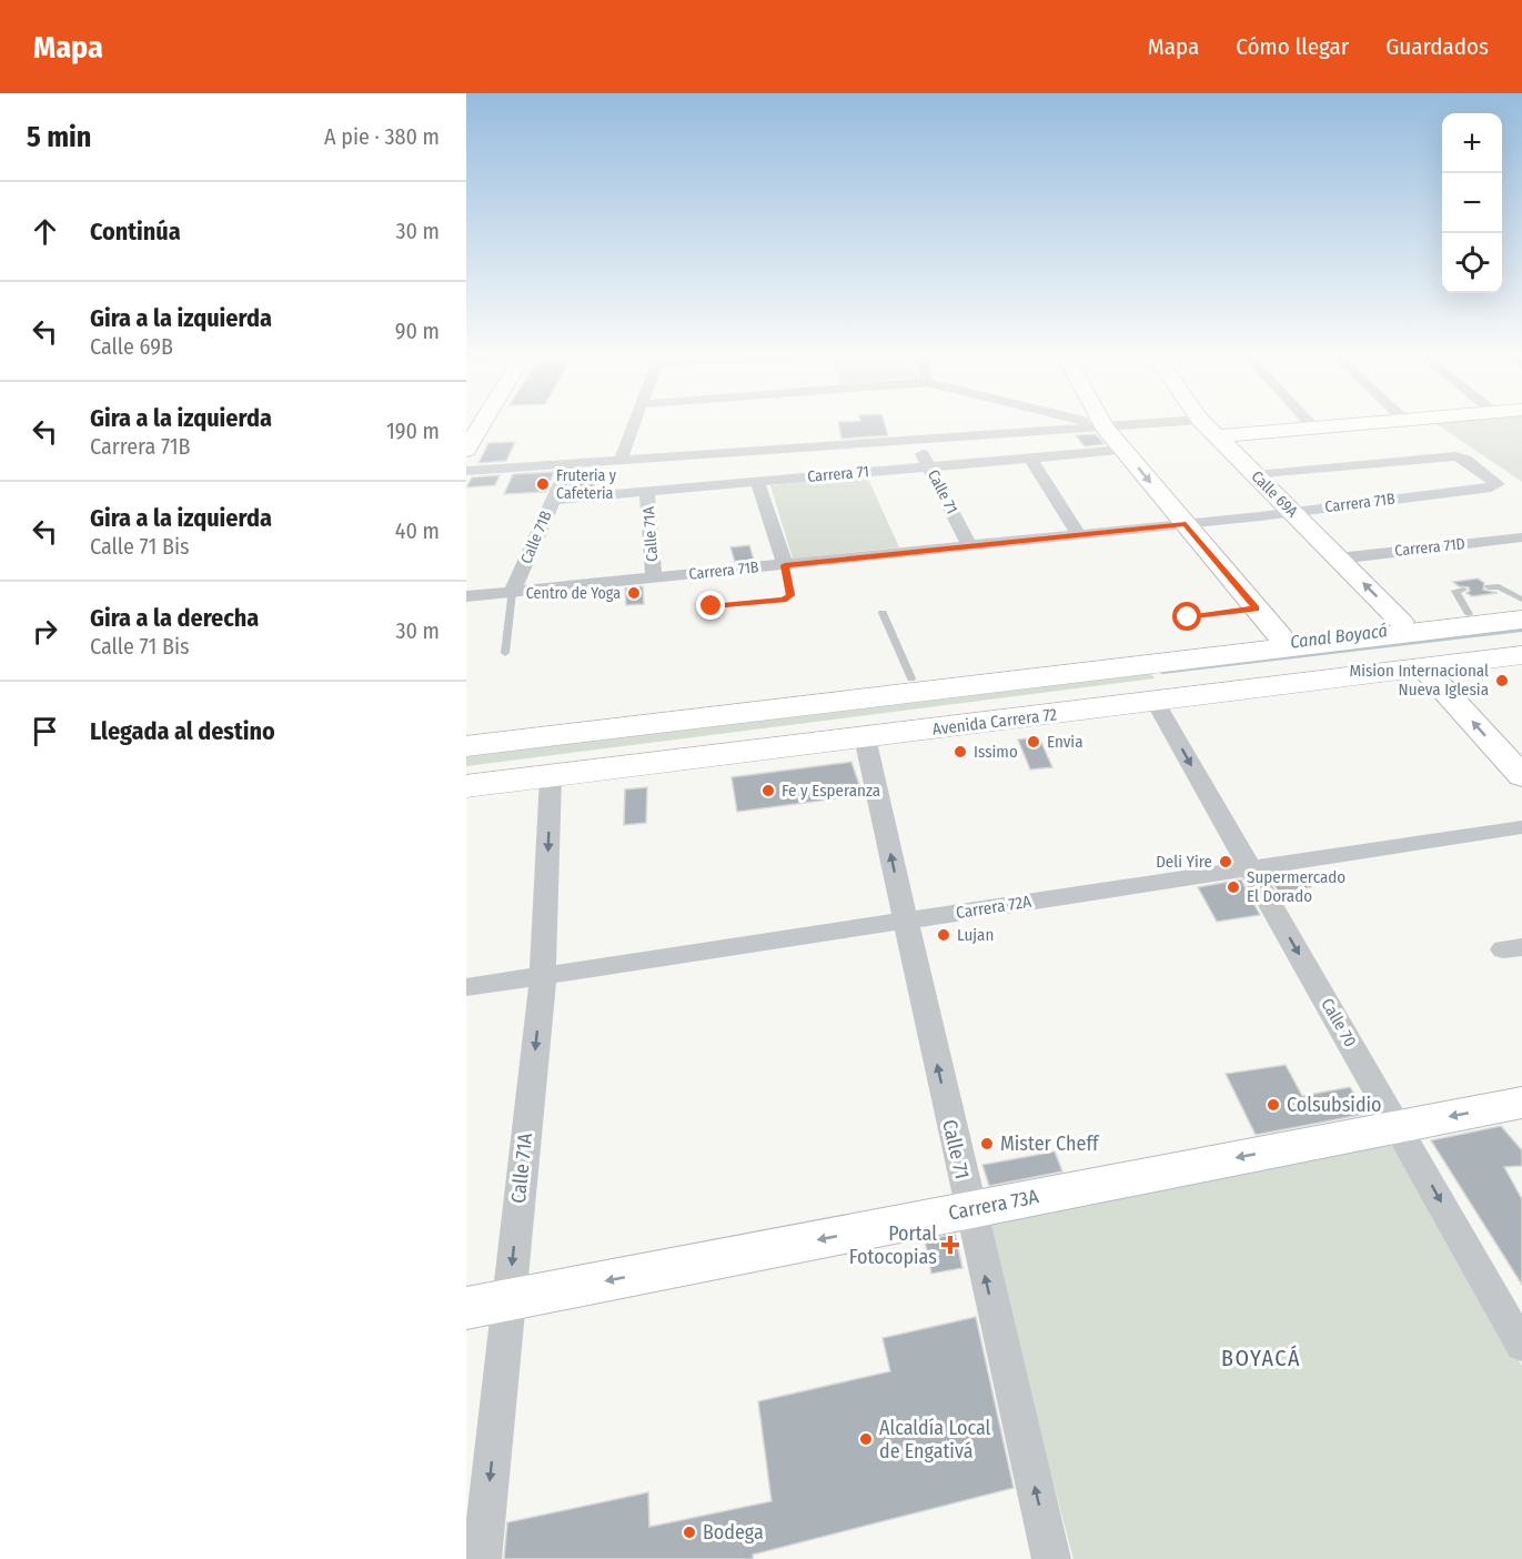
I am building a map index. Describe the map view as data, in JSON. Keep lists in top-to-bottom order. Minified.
{"streets":{"highway":["Avenida Carrera 72"],"street":["Carrera 71","Calle 71","Calle 69A","Carrera 71B","Calle 71A","Calle 71B","Carrera 71D","Carrera 72A","Calle 70","Carrera 73A"]},"crossings":[["Carrera 71","Calle 71"],["Carrera 71","Calle 71A"],["Carrera 71","Calle 71B"],["Calle 71","Carrera 71B"],["Calle 71","Avenida Carrera 72"],["Calle 71","Carrera 72A"],["Calle 71","Carrera 73A"],["Calle 69A","Carrera 71B"],["Calle 69A","Carrera 71D"],["Carrera 71B","Calle 71A"],["Carrera 71B","Calle 71B"],["Calle 71A","Avenida Carrera 72"],["Calle 71A","Carrera 72A"],["Calle 71A","Carrera 73A"],["Avenida Carrera 72","Calle 70"],["Carrera 72A","Calle 70"],["Calle 70","Carrera 73A"]],"one_way":["Calle 71","Calle 71A","Calle 70","Carrera 73A"],"districts":["BOYACÁ"],"water":["Canal Boyacá"],"places":{"other":["Fruteria y Cafeteria","Centro de Yoga","Mision Internacional Nueva Iglesia","Envia","Issimo","Fe y Esperanza","Deli Yire","Supermercado El Dorado","Lujan","Colsubsidio","Mister Cheff","Alcaldía Local de Engativá","Bodega"],"health":["Portal Fotocopias"]},"page":{"header":"Mapa","nav":["Mapa","Cómo llegar","Guardados"],"heading":["5 min","A pie · 380 m"],"map_buttons":["+","−"],"list":[["Continúa","30 m"],["Gira a la izquierda","Calle 69B","90 m"],["Gira a la izquierda","Carrera 71B","190 m"],["Gira a la izquierda","Calle 71 Bis","40 m"],["Gira a la derecha","Calle 71 Bis","30 m"],"Llegada al destino"]}}
